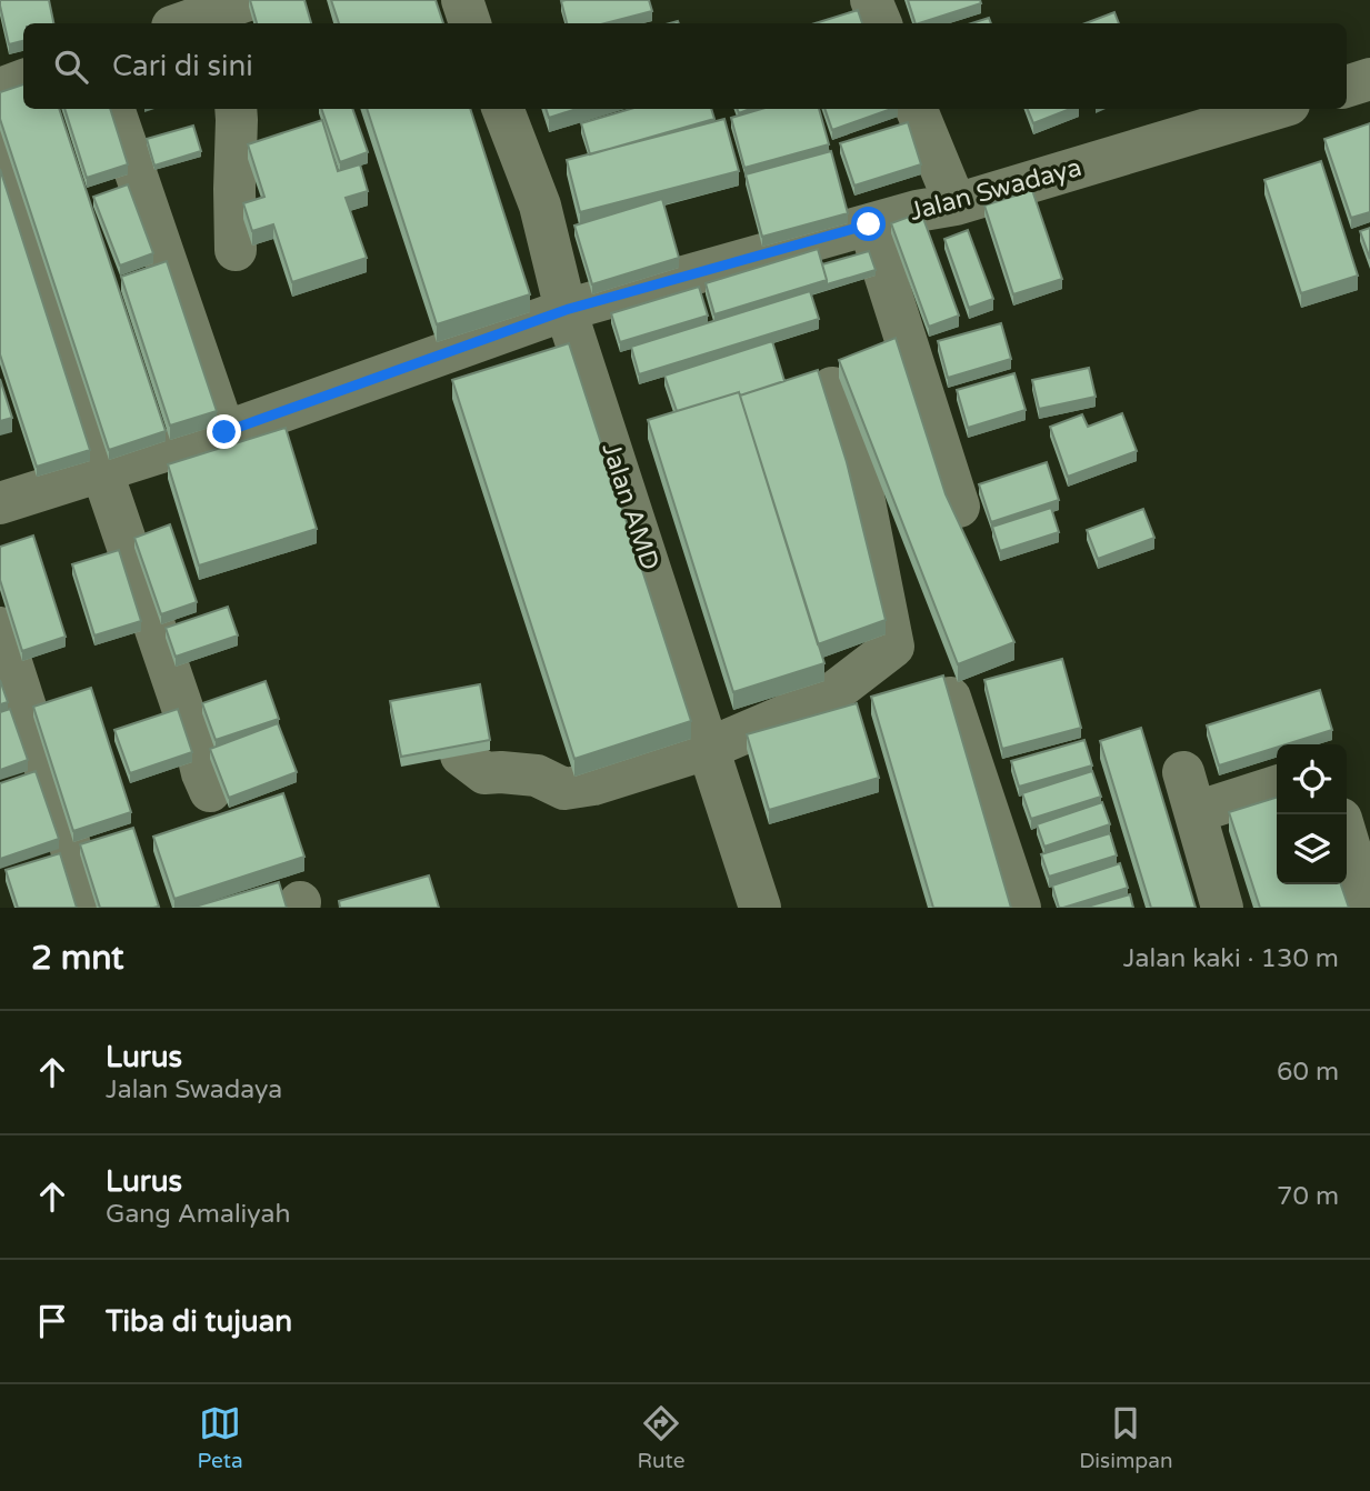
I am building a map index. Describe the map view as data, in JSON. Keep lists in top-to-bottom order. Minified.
{"streets":{"street":["Jalan Swadaya","Jalan AMD"]},"crossings":[["Jalan Swadaya","Jalan AMD"]],"page":{"search":"Cari di sini","heading":["2 mnt","Jalan kaki · 130 m"],"list":[["Lurus","Jalan Swadaya","60 m"],["Lurus","Gang Amaliyah","70 m"],"Tiba di tujuan"],"nav":["Peta","Rute","Disimpan"]}}
